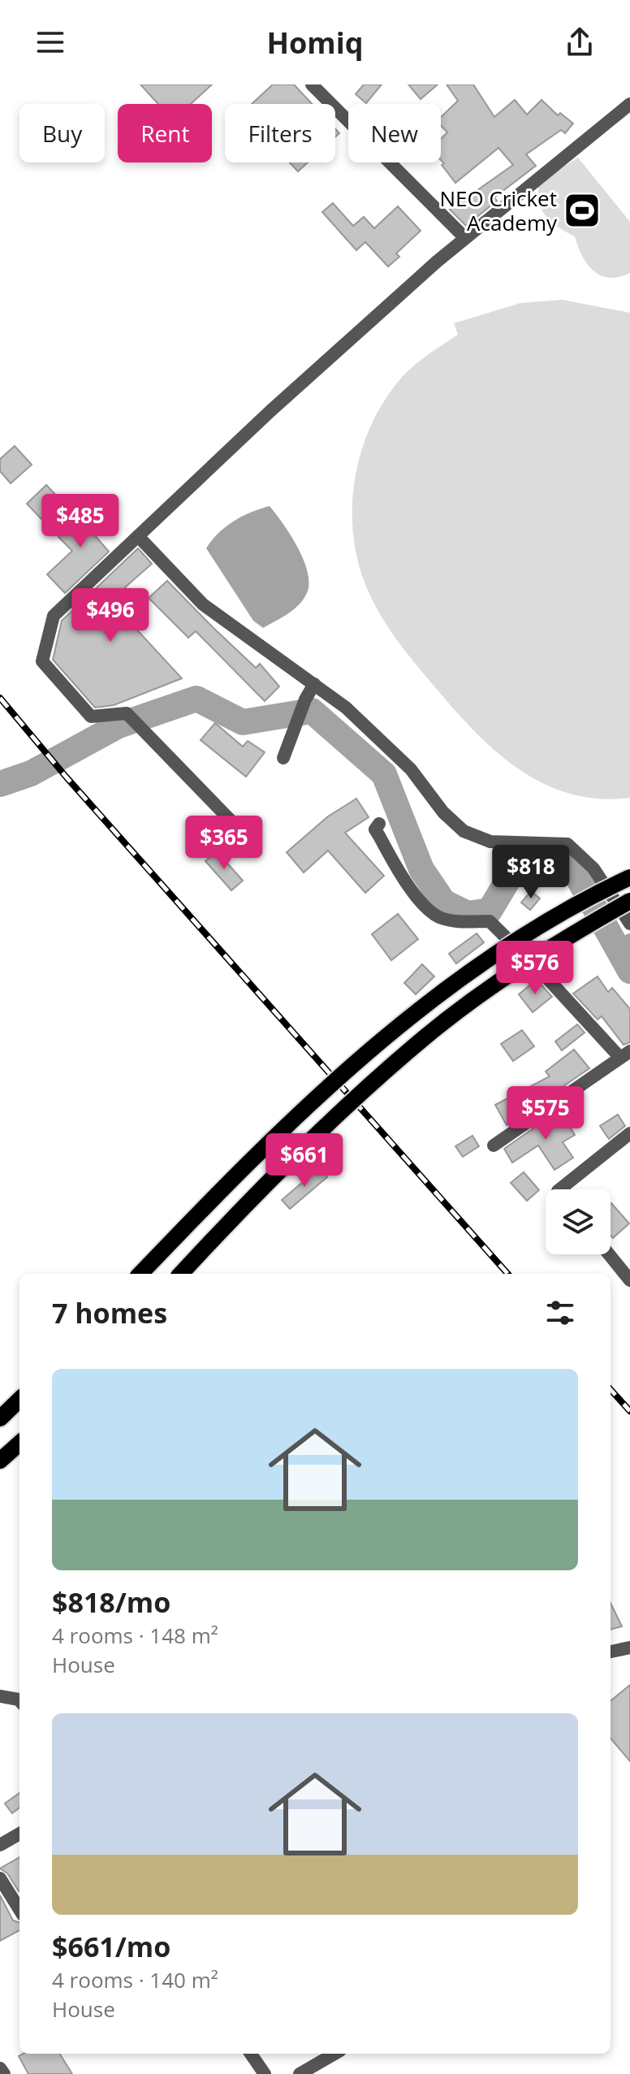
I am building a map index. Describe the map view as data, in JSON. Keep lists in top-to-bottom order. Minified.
{"places":{"sports":["NEO Cricket Academy"]},"page":{"header":"Homiq","chip":["Buy","Rent","Filters","New"],"price":["$485","$496","$365","$818","$576","$575","$661"],"heading":"7 homes","list":[{"name":"$818/mo","note":"4 rooms · 148 m² · House"},{"name":"$661/mo","note":"4 rooms · 140 m² · House"}]}}
